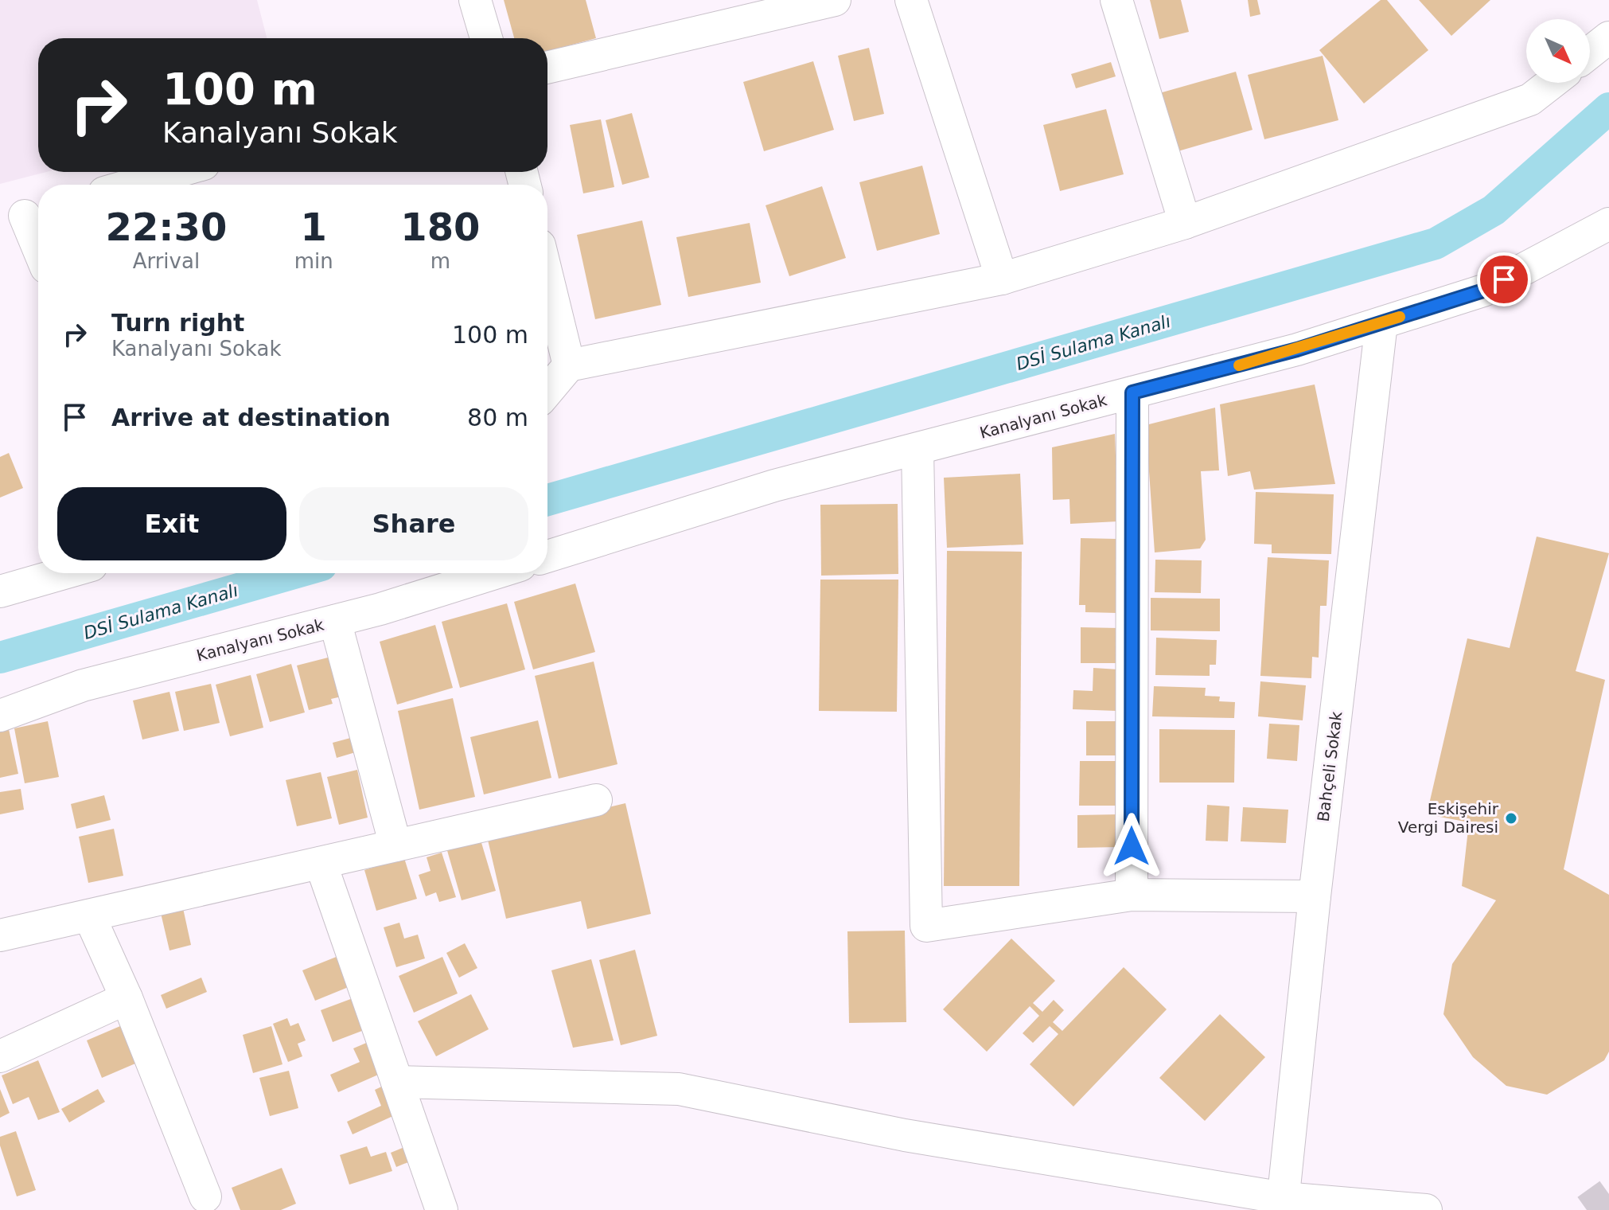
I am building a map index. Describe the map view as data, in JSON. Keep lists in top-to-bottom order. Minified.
{"streets":{"street":["Kanalyanı Sokak","Bahçeli Sokak"]},"crossings":[["Kanalyanı Sokak","Bahçeli Sokak"]],"water":["DSİ Sulama Kanalı"],"places":["Eskişehir Vergi Dairesi"],"north":"bottom right","page":{"turn":["100 m","Kanalyanı Sokak"],"eta":["22:30","Arrival","1","min","180","m"],"list":[{"name":"Turn right","note":"Kanalyanı Sokak","value":"100 m"},{"name":"Arrive at destination","value":"80 m"}],"buttons":["Exit","Share"]}}
